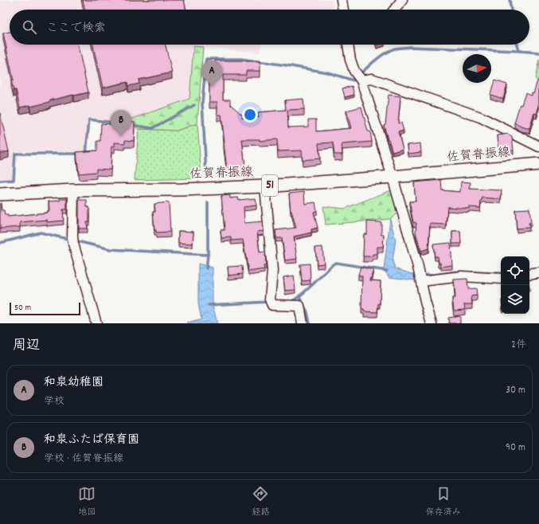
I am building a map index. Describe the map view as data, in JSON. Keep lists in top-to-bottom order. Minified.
{"streets":{"main road":["佐賀脊振線","51"]},"scale_bar":"50 m","north":"right","page":{"search":"ここで検索","pins":["A","B"],"scale":"50 m","heading":["周辺","2件"],"list":[{"mark":"A","name":"和泉幼稚園","note":"学校","value":"30 m"},{"mark":"B","name":"和泉ふたば保育園","note":"学校 · 佐賀脊振線","value":"90 m"}],"nav":["地図","経路","保存済み"]}}
